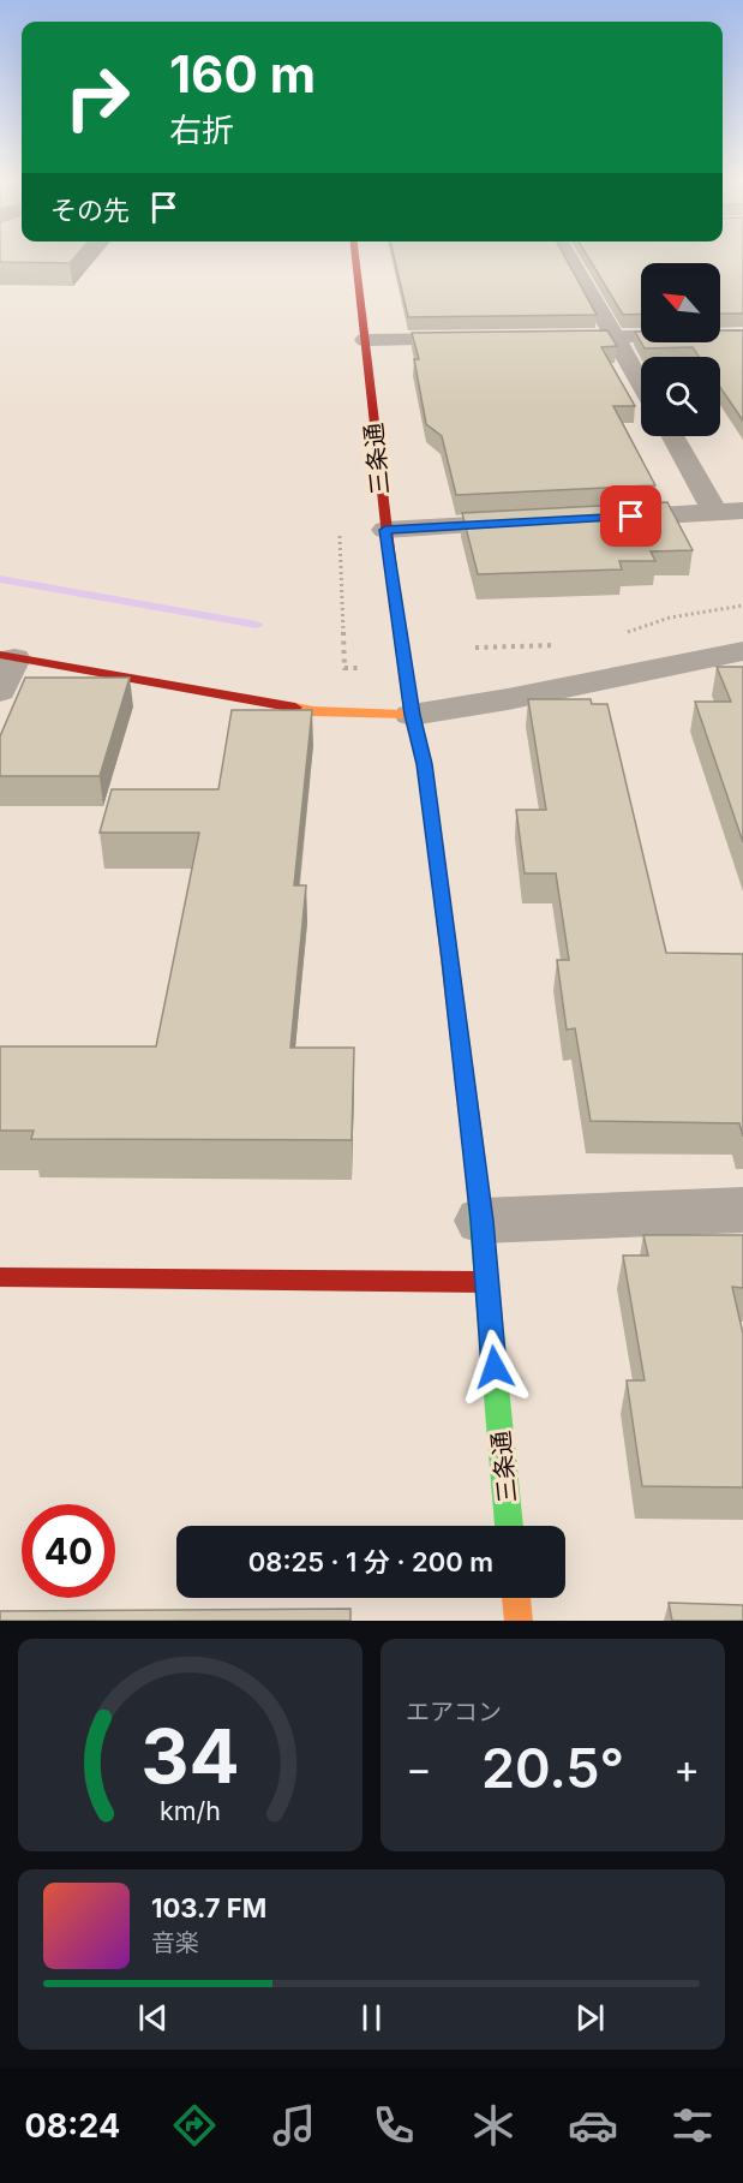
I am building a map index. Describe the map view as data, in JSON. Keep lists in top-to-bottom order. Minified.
{"streets":{"street":["三条通"]},"north":"top left","page":{"turn":["160 m","右折"],"then":"その先","limit":"40","trip":"08:25 · 1 分 · 200 m","tile":"エアコン","heat":["−","20.5°","+"],"song":["103.7 FM","音楽"],"tabs":"08:24","gauge":["34","km/h"]}}
